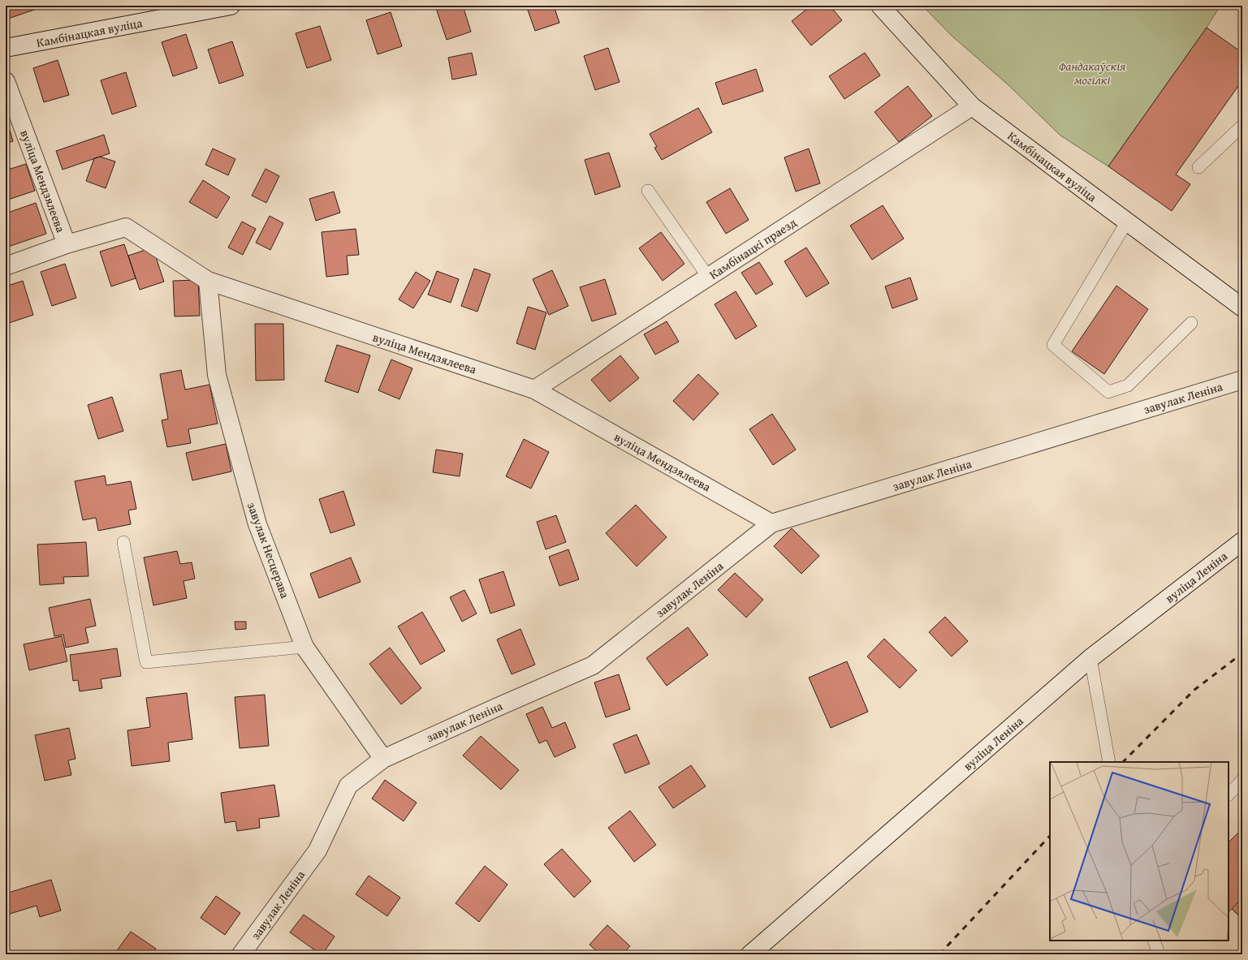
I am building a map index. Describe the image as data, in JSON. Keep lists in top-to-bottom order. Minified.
{"streets":{"street":["Камбінацкая вуліца","вуліца Мендзялеева","Камбінацкі праезд","завулак Леніна","завулак Несцерава","вуліца Леніна"]},"crossings":[["Камбінацкая вуліца","Камбінацкі праезд"],["вуліца Мендзялеева","Камбінацкі праезд"],["вуліца Мендзялеева","завулак Леніна"],["вуліца Мендзялеева","завулак Несцерава"],["завулак Леніна","завулак Несцерава"]],"parks":["Фандакаўскія могілкі"]}
